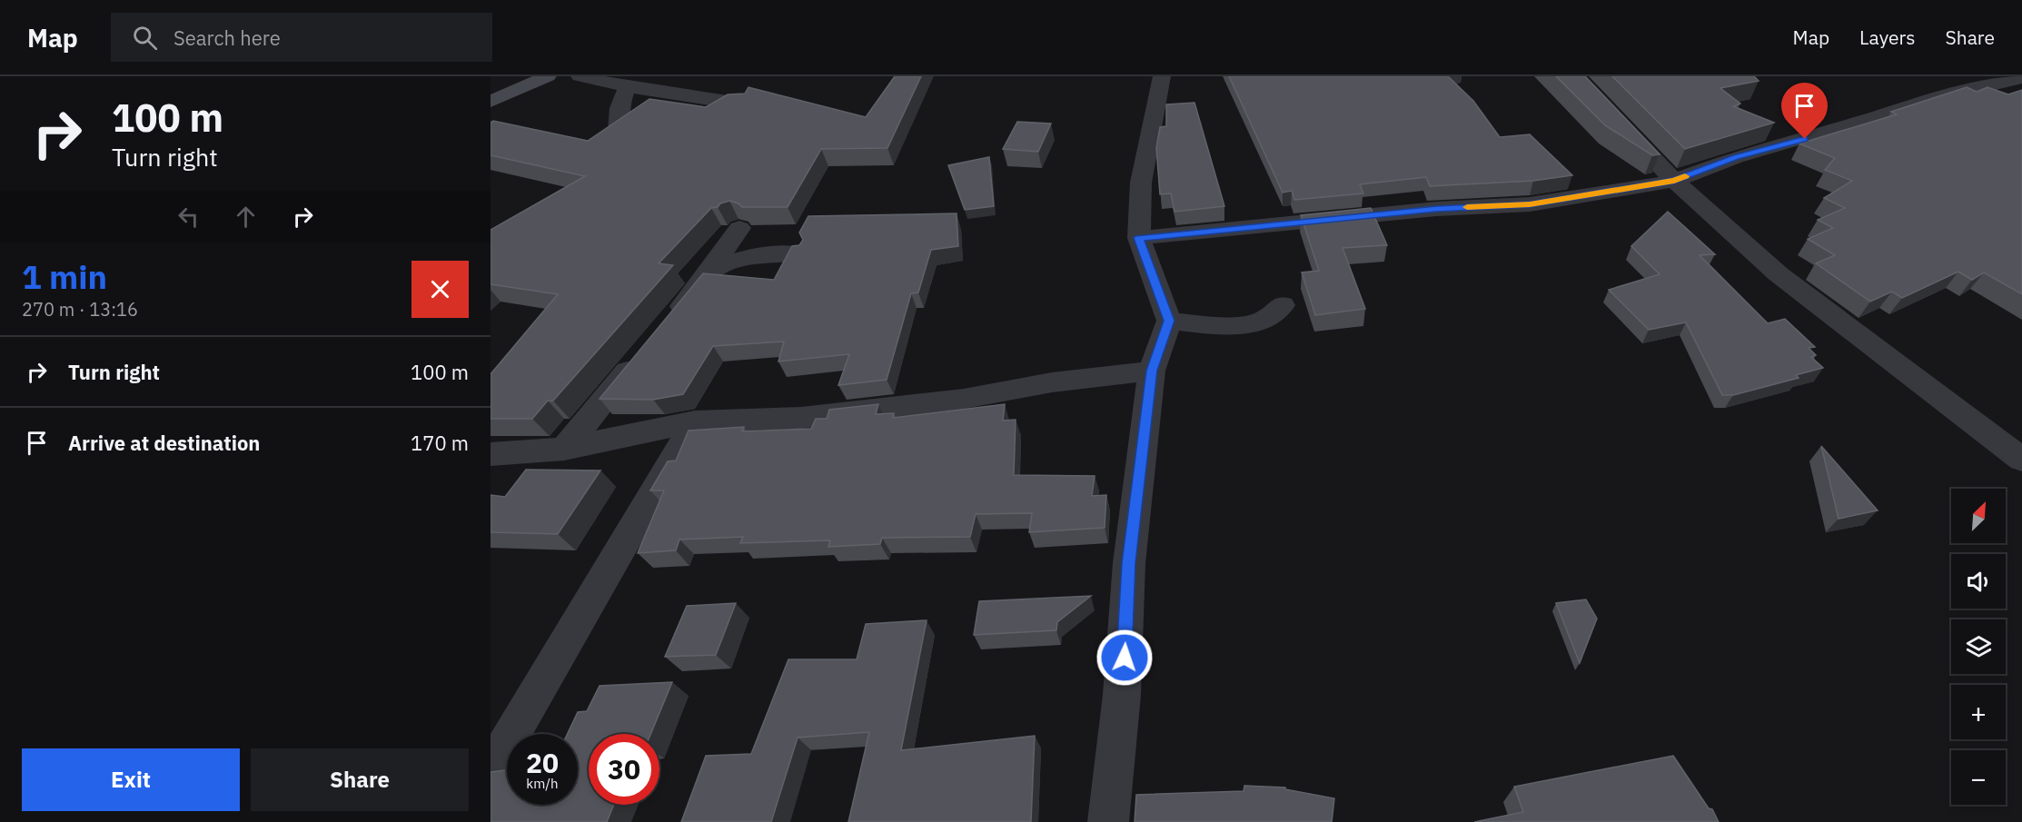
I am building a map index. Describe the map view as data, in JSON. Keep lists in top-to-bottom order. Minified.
{"north":"top right","page":{"header":"Map","search":"Search here","nav":["Map","Layers","Share"],"turn":["100 m","Turn right"],"heading":["1 min","270 m · 13:16"],"list":[{"name":"Turn right","value":"100 m"},{"name":"Arrive at destination","value":"170 m"}],"map_buttons":["+","−"],"speed":"20 km/h","limit":"30","buttons":["Exit","Share"]}}
